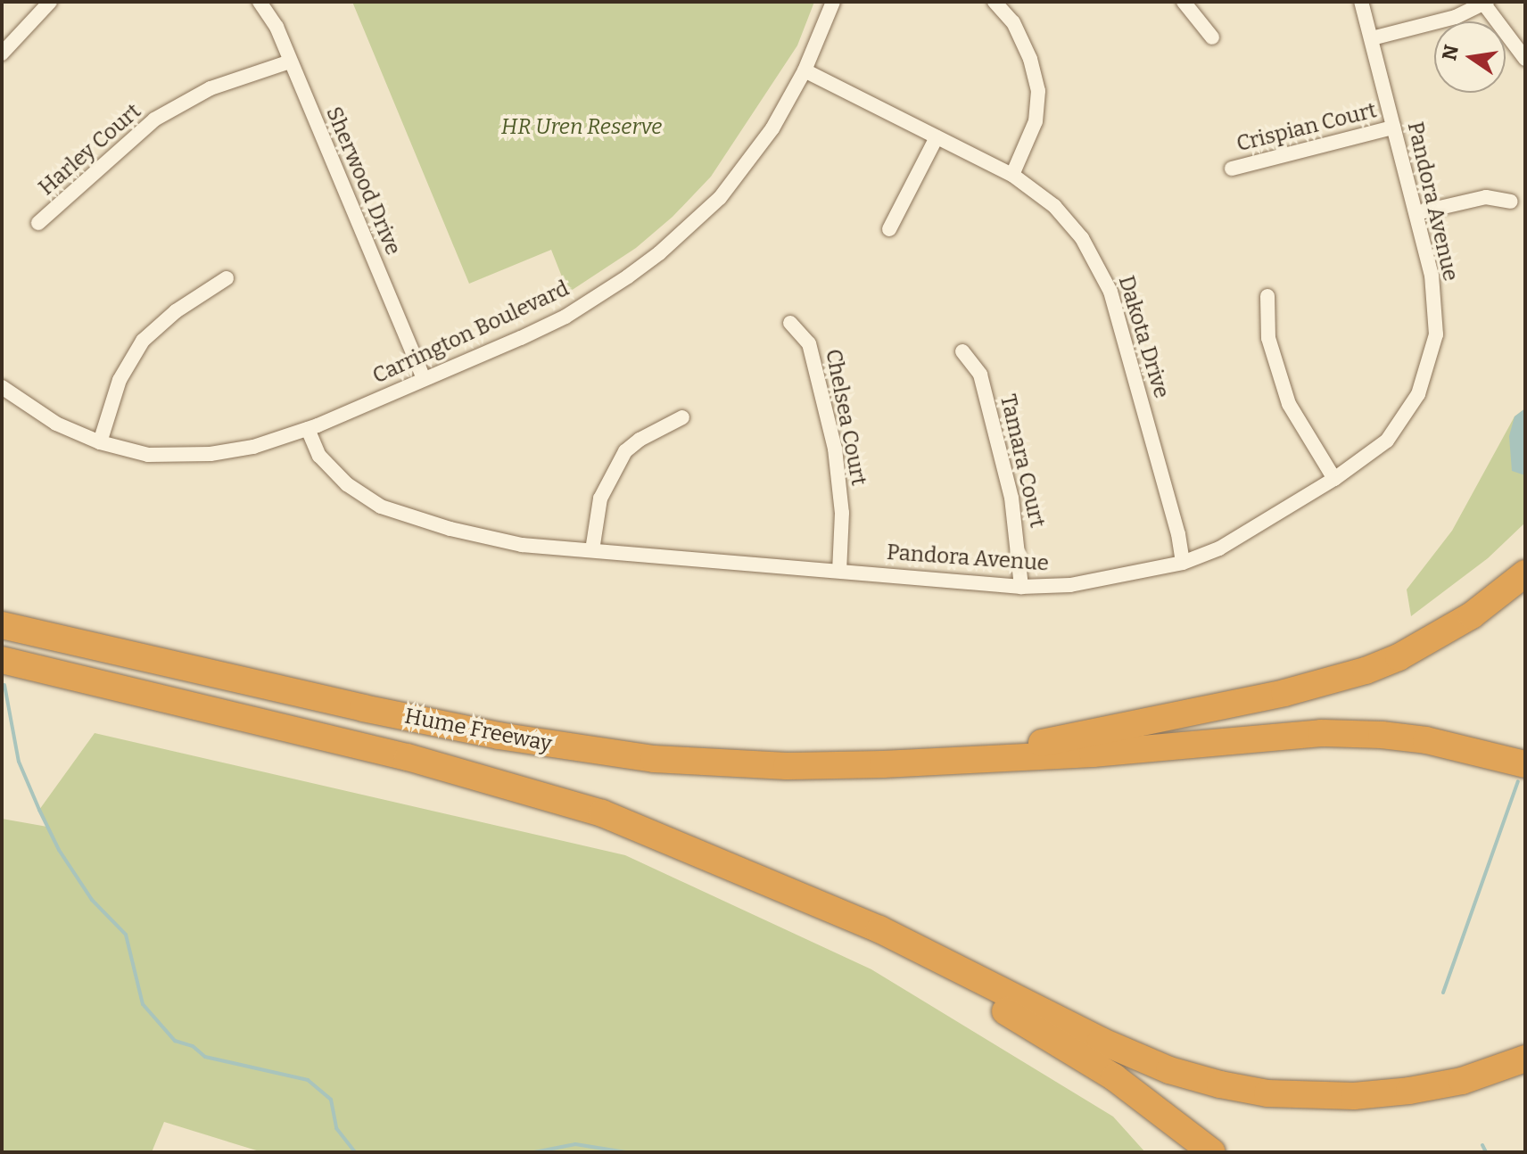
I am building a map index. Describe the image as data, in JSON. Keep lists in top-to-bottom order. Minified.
{"streets":{"highway":["Hume Freeway"],"street":["Crispian Court","Harley Court","Sherwood Drive","Pandora Avenue","Carrington Boulevard","Dakota Drive","Chelsea Court","Tamara Court"]},"crossings":[["Crispian Court","Pandora Avenue"],["Harley Court","Sherwood Drive"],["Sherwood Drive","Carrington Boulevard"],["Pandora Avenue","Carrington Boulevard"],["Pandora Avenue","Dakota Drive"],["Pandora Avenue","Chelsea Court"],["Pandora Avenue","Tamara Court"],["Carrington Boulevard","Dakota Drive"]],"parks":["HR Uren Reserve"],"north":"left"}
